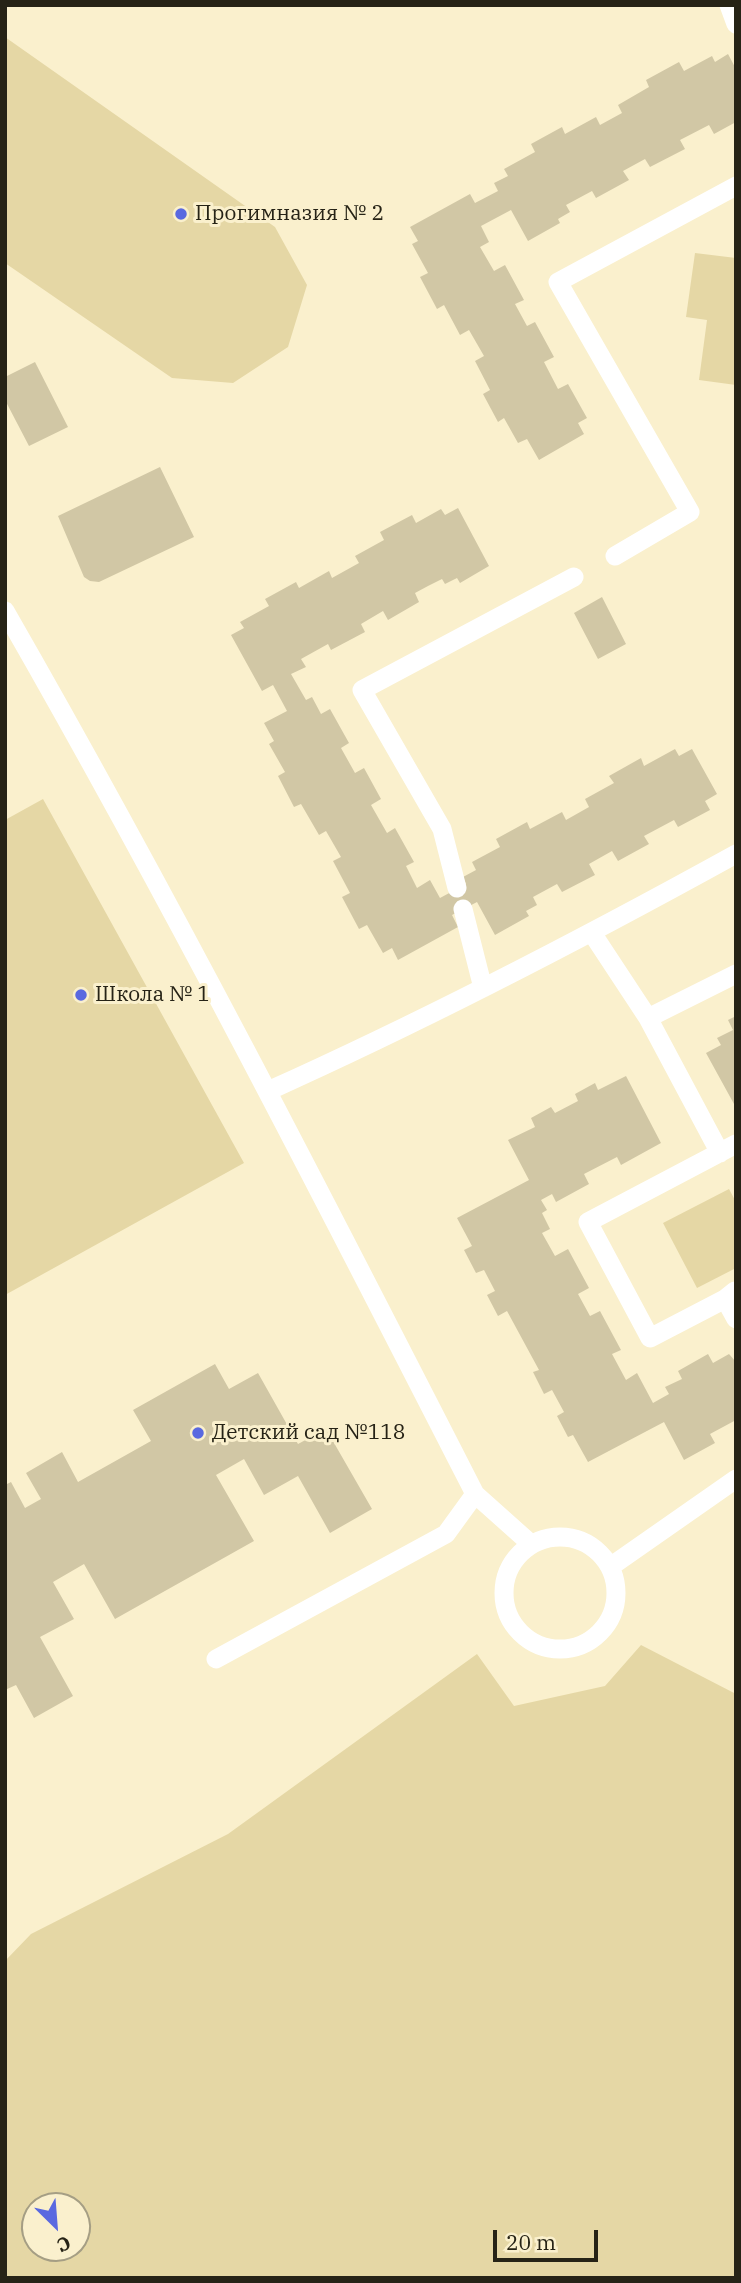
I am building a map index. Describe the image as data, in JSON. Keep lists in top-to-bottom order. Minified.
{"places":["Прогимназия № 2","Школа № 1","Детский сад №118"],"scale_bar":"20 m","north":"bottom right"}
